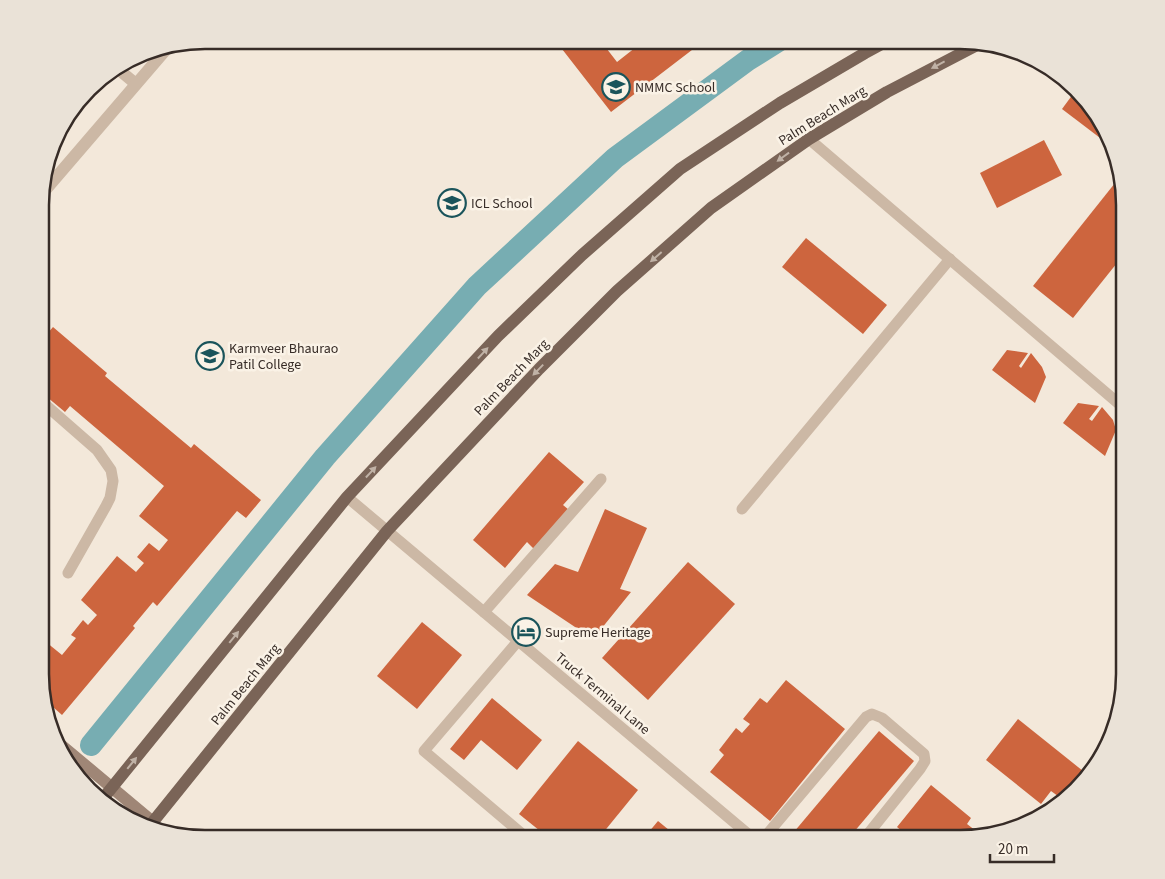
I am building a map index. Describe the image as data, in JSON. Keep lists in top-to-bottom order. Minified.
{"streets":{"main road":["Palm Beach Marg"],"lane":["Truck Terminal Lane"]},"crossings":[["Palm Beach Marg","Truck Terminal Lane"]],"places":{"school or university":["NMMC School","ICL School","Karmveer Bhaurao Patil College"],"hotel":["Supreme Heritage"]},"scale_bar":"20 m"}
